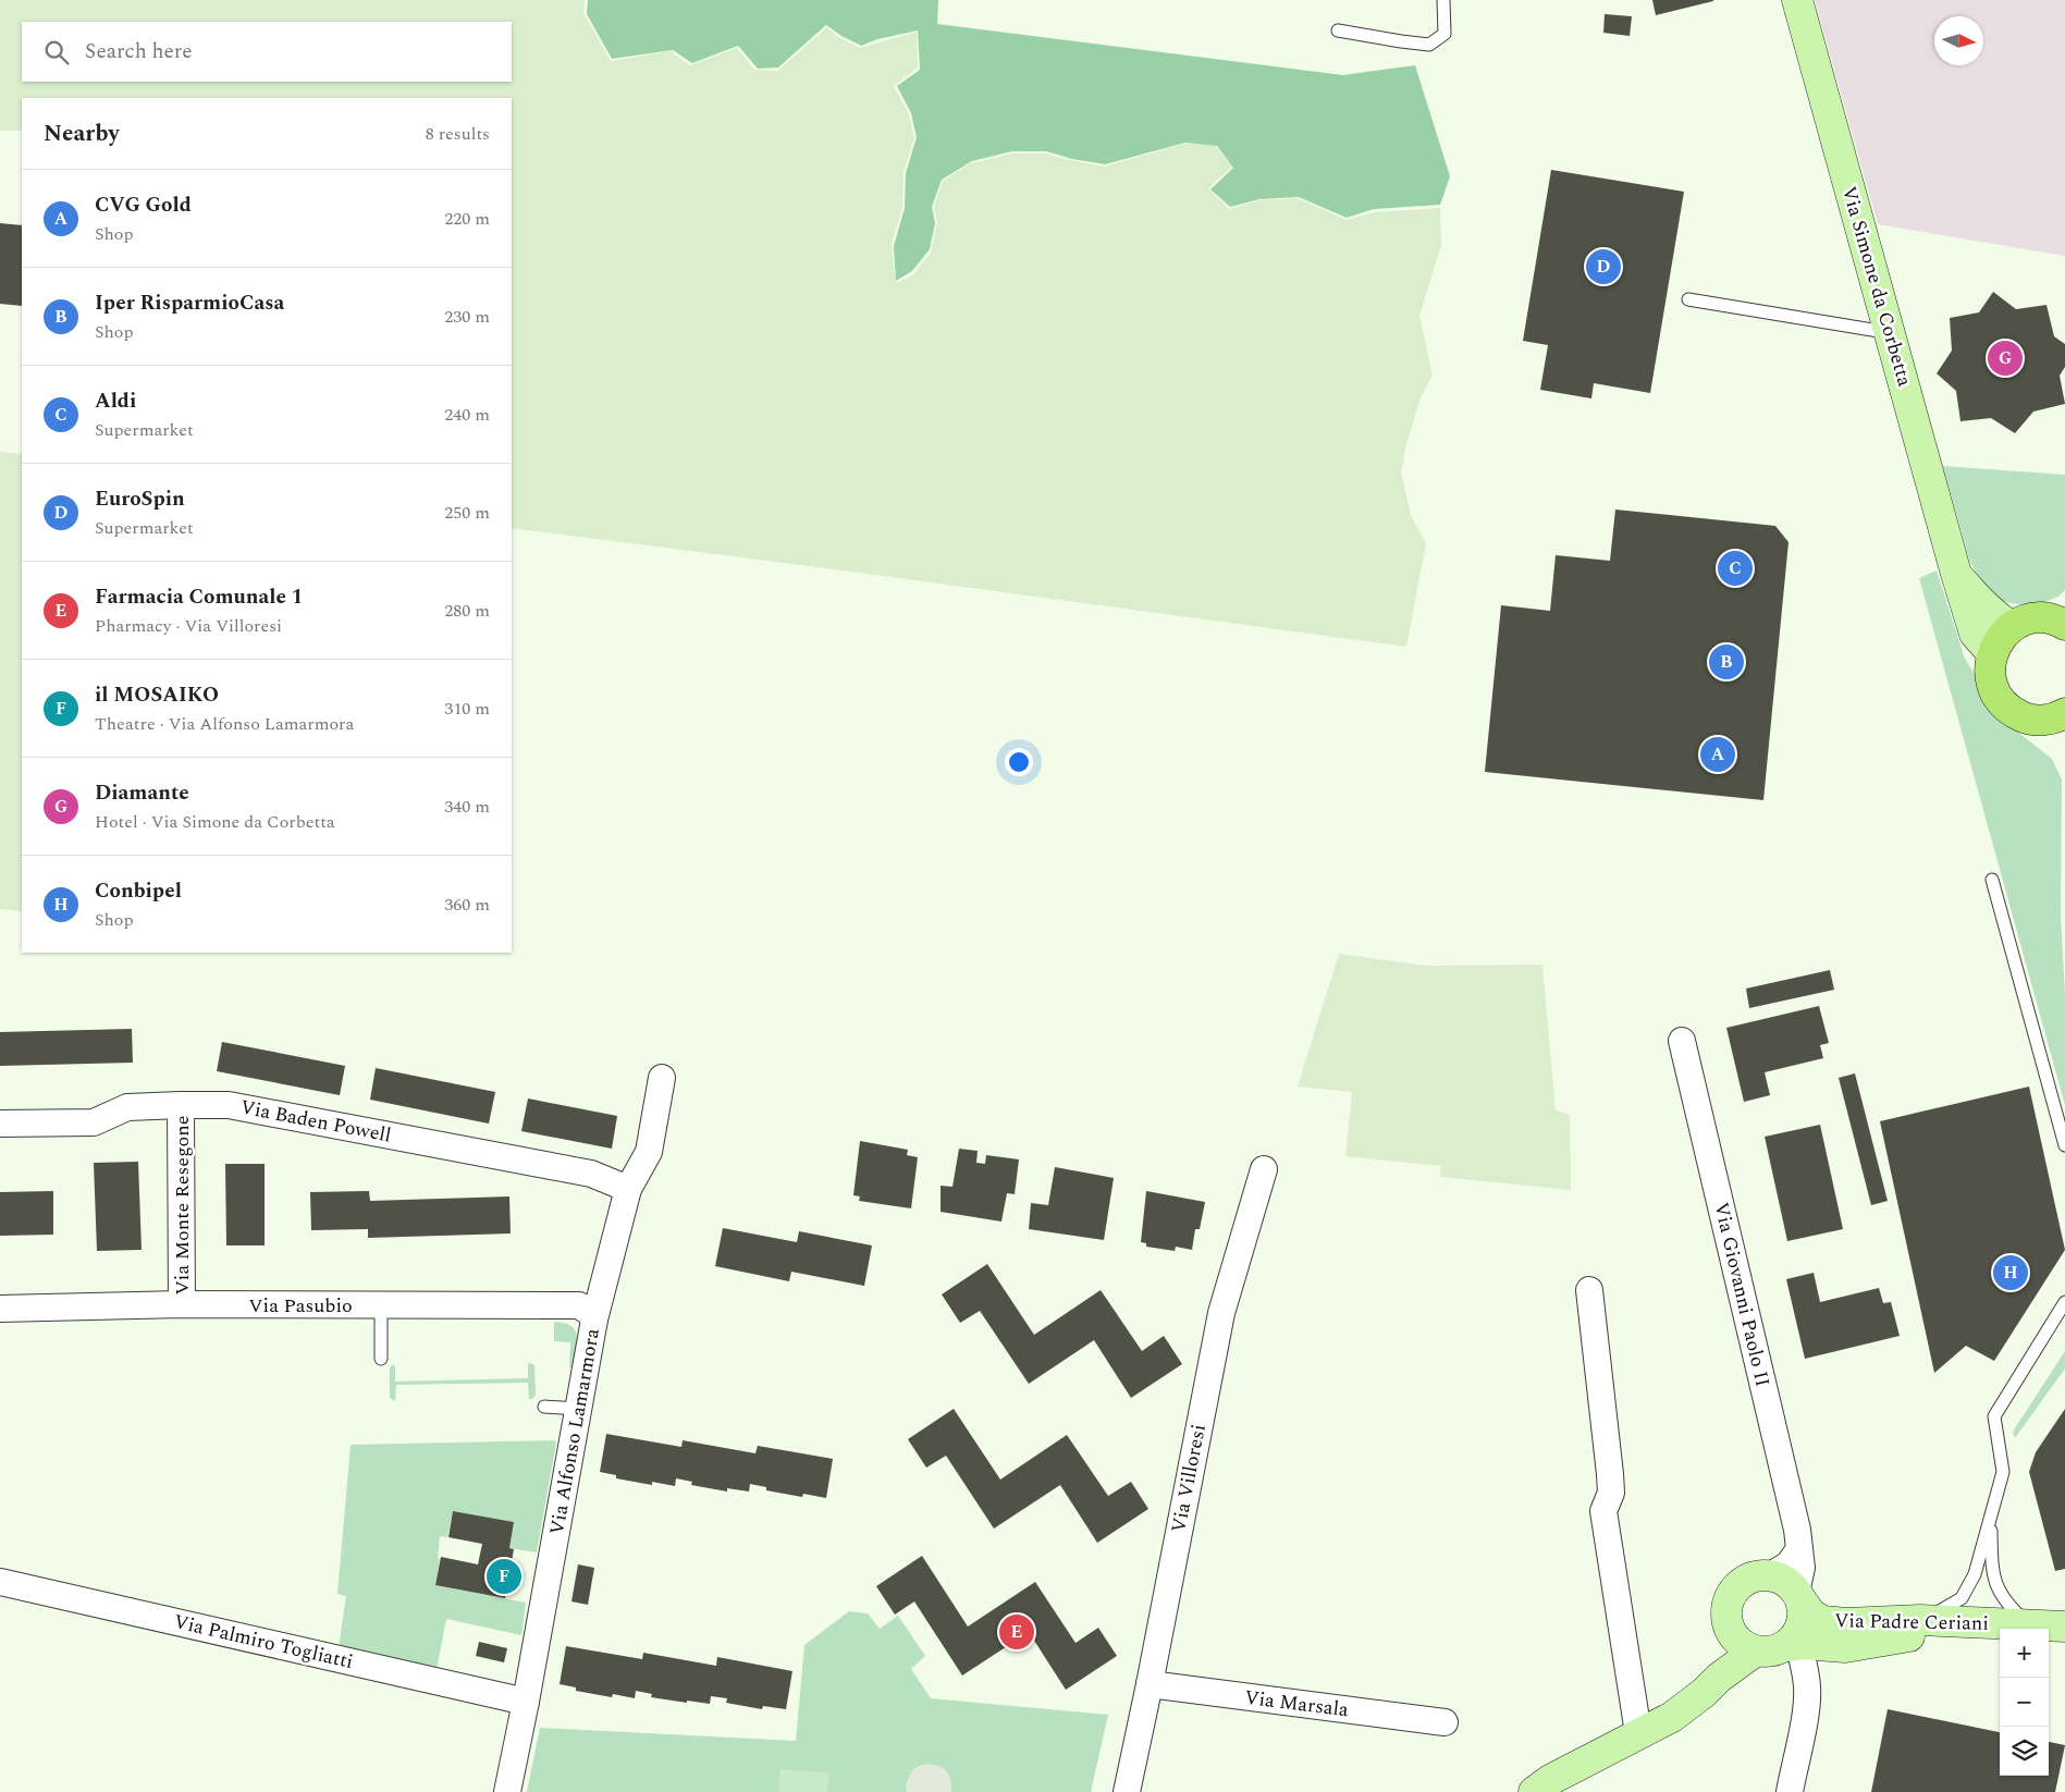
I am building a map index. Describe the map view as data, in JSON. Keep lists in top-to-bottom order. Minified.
{"streets":{"street":["Via Simone da Corbetta","Via Baden Powell","Via Monte Resegone","Via Giovanni Paolo II","Via Pasubio","Via Alfonso Lamarmora","Via Villoresi","Via Padre Ceriani","Via Palmiro Togliatti","Via Marsala"]},"crossings":[["Via Baden Powell","Via Monte Resegone"],["Via Baden Powell","Via Alfonso Lamarmora"],["Via Monte Resegone","Via Pasubio"],["Via Giovanni Paolo II","Via Padre Ceriani"],["Via Pasubio","Via Alfonso Lamarmora"],["Via Alfonso Lamarmora","Via Palmiro Togliatti"],["Via Villoresi","Via Marsala"]],"north":"right","page":{"search":"Search here","heading":["Nearby","8 results"],"list":[{"mark":"A","name":"CVG Gold","note":"Shop","value":"220 m"},{"mark":"B","name":"Iper RisparmioCasa","note":"Shop","value":"230 m"},{"mark":"C","name":"Aldi","note":"Supermarket","value":"240 m"},{"mark":"D","name":"EuroSpin","note":"Supermarket","value":"250 m"},{"mark":"E","name":"Farmacia Comunale 1","note":"Pharmacy · Via Villoresi","value":"280 m"},{"mark":"F","name":"il MOSAIKO","note":"Theatre · Via Alfonso Lamarmora","value":"310 m"},{"mark":"G","name":"Diamante","note":"Hotel · Via Simone da Corbetta","value":"340 m"},{"mark":"H","name":"Conbipel","note":"Shop","value":"360 m"}],"pins":["D","G","C","B","A","H","F","E"],"map_buttons":["+","−"]}}
